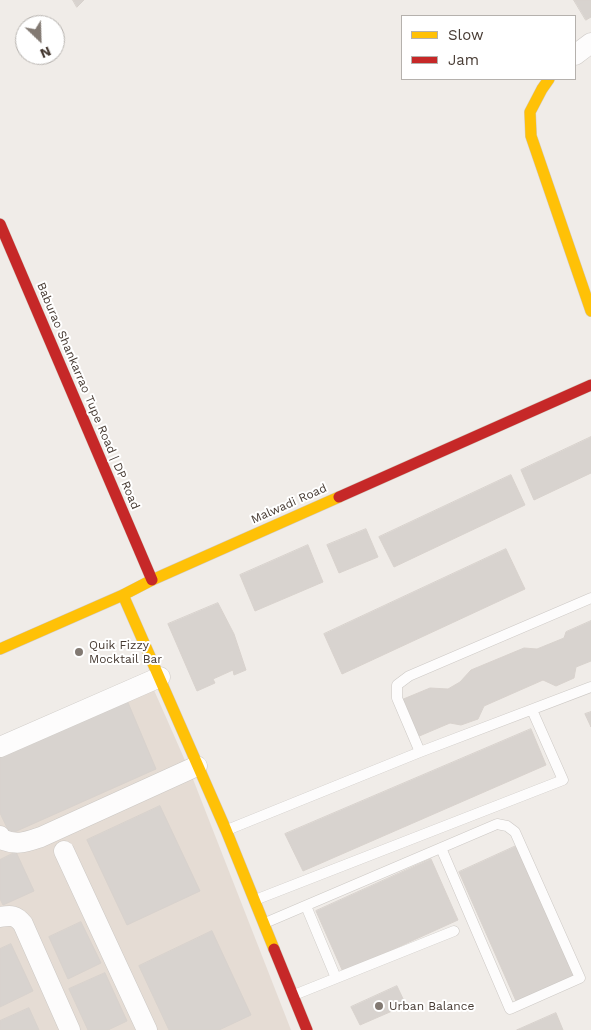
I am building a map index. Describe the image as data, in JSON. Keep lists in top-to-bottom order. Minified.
{"streets":{"street":["Baburao Shankarrao Tupe Road | DP Road","Malwadi Road"]},"crossings":[["Baburao Shankarrao Tupe Road | DP Road","Malwadi Road"]],"places":["Quik Fizzy Mocktail Bar","Urban Balance"],"legend":["Slow","Jam"],"north":"bottom right"}
